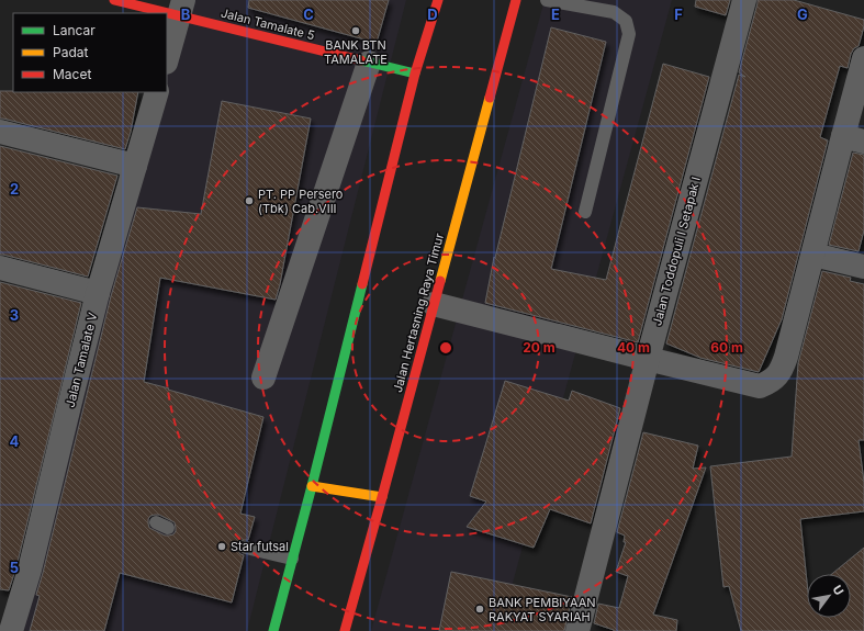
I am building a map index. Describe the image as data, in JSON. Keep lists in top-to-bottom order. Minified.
{"streets":{"main road":["Jalan Tamalate 5","Jalan Hertasning Raya Timur"],"street":["Jalan Toddopuli I Setapak I","Jalan Tamalate V"]},"places":["BANK BTN TAMALATE","PT. PP Persero (Tbk) Cab.VIII","Star futsal","BANK PEMBIYAAN RAKYAT SYARIAH"],"legend":["Lancar","Padat","Macet"],"north":"top right","grid":{"columns":["B","C","D","E","F","G"],"rows":["2","3","4","5"]},"rings":["20 m","40 m","60 m"]}
